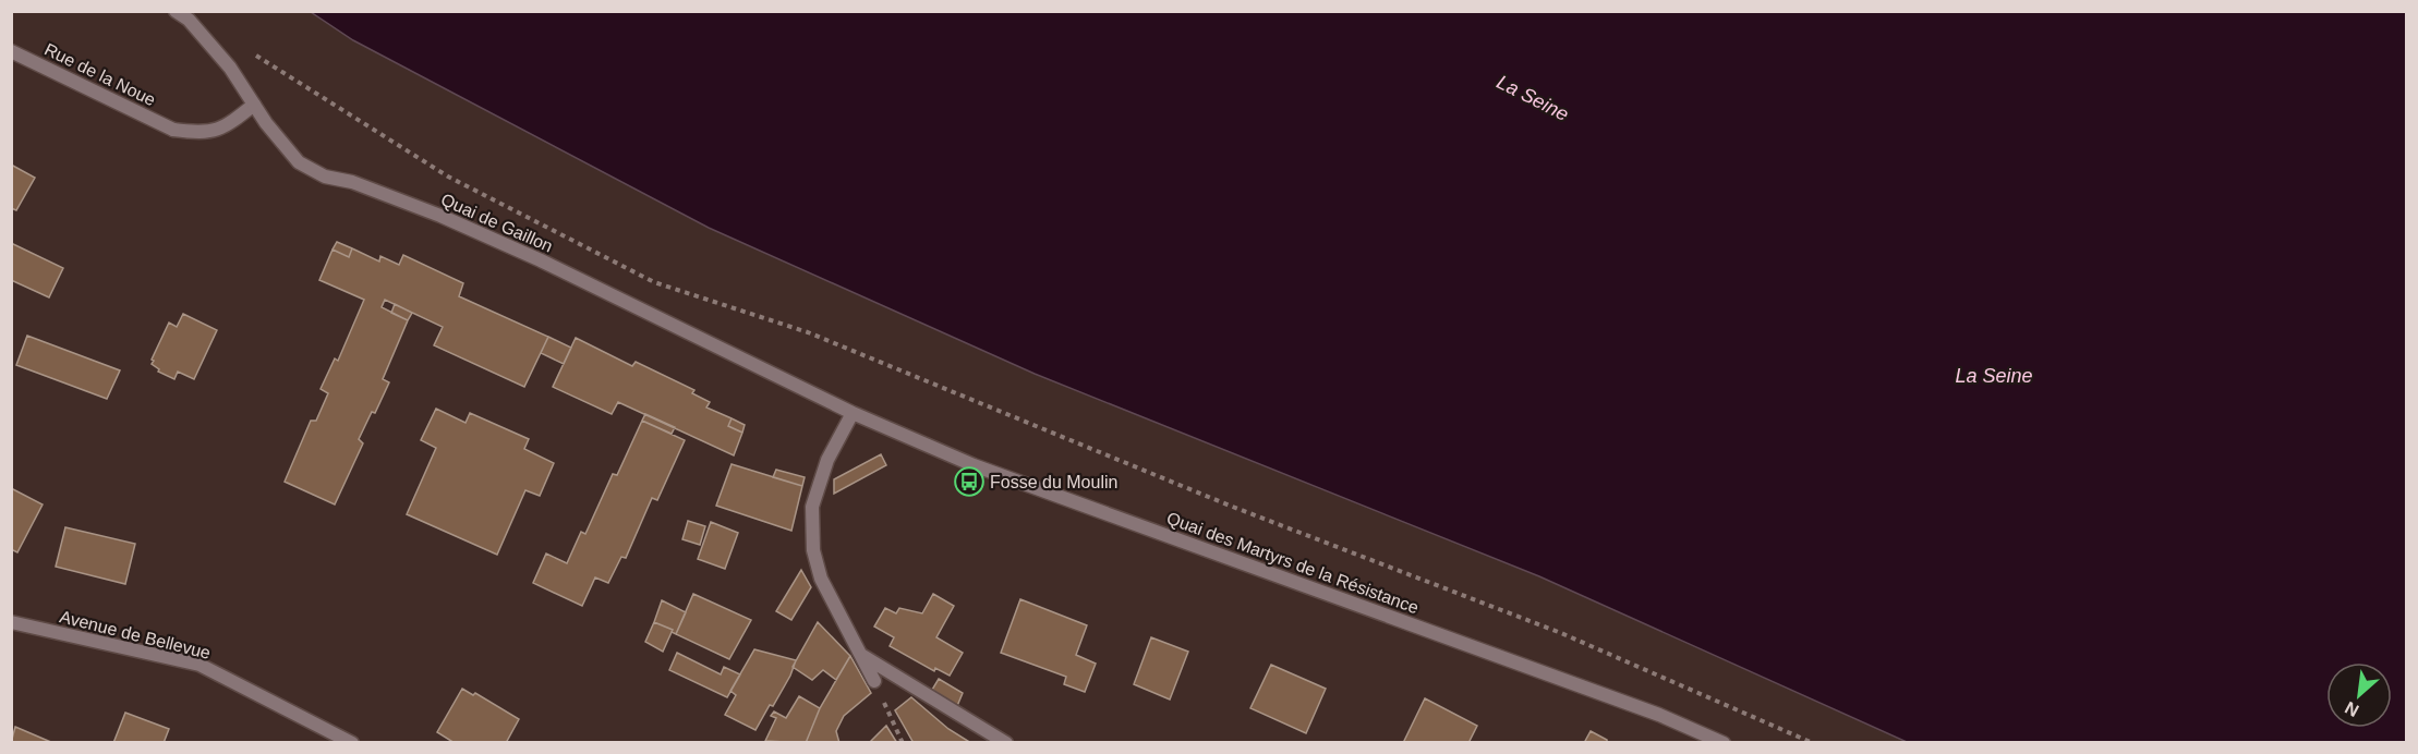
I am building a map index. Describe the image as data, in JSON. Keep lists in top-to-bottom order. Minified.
{"streets":{"street":["Rue de la Noue","Quai de Gaillon","Quai des Martyrs de la Résistance","Avenue de Bellevue"]},"crossings":[["Rue de la Noue","Quai de Gaillon"],["Quai de Gaillon","Quai des Martyrs de la Résistance"]],"water":["La Seine"],"places":{"bus stop":["Fosse du Moulin"]},"north":"bottom left"}
